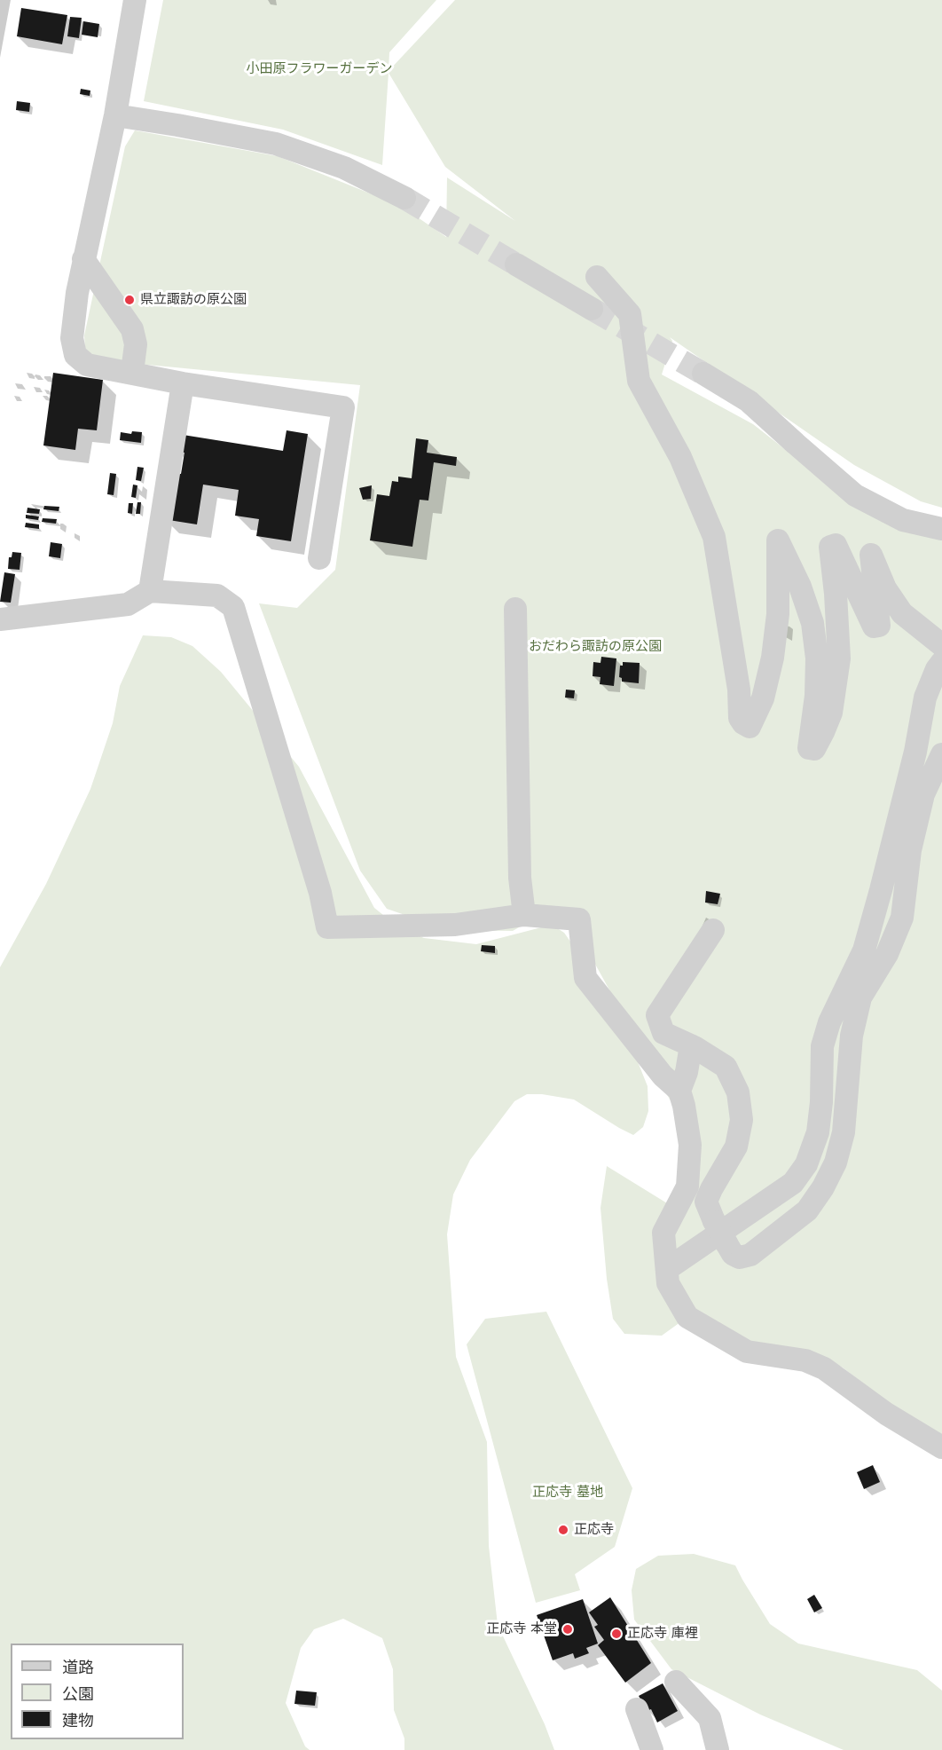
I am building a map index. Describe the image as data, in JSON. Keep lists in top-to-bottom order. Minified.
{"parks":["小田原フラワーガーデン","おだわら諏訪の原公園","正応寺 墓地"],"places":["県立諏訪の原公園","正応寺","正応寺 本堂","正応寺 庫裡"],"legend":["道路","公園","建物"]}
